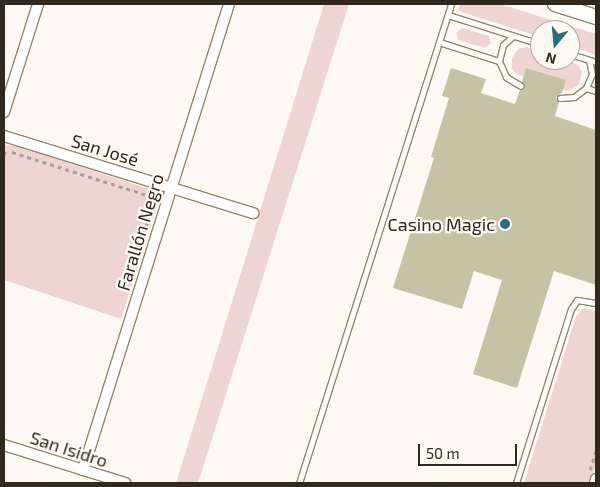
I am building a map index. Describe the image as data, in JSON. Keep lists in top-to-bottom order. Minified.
{"streets":{"street":["San José","Farallón Negro","San Isidro"]},"crossings":[["San José","Farallón Negro"],["Farallón Negro","San Isidro"]],"places":["Casino Magic"],"scale_bar":"50 m","north":"bottom"}
